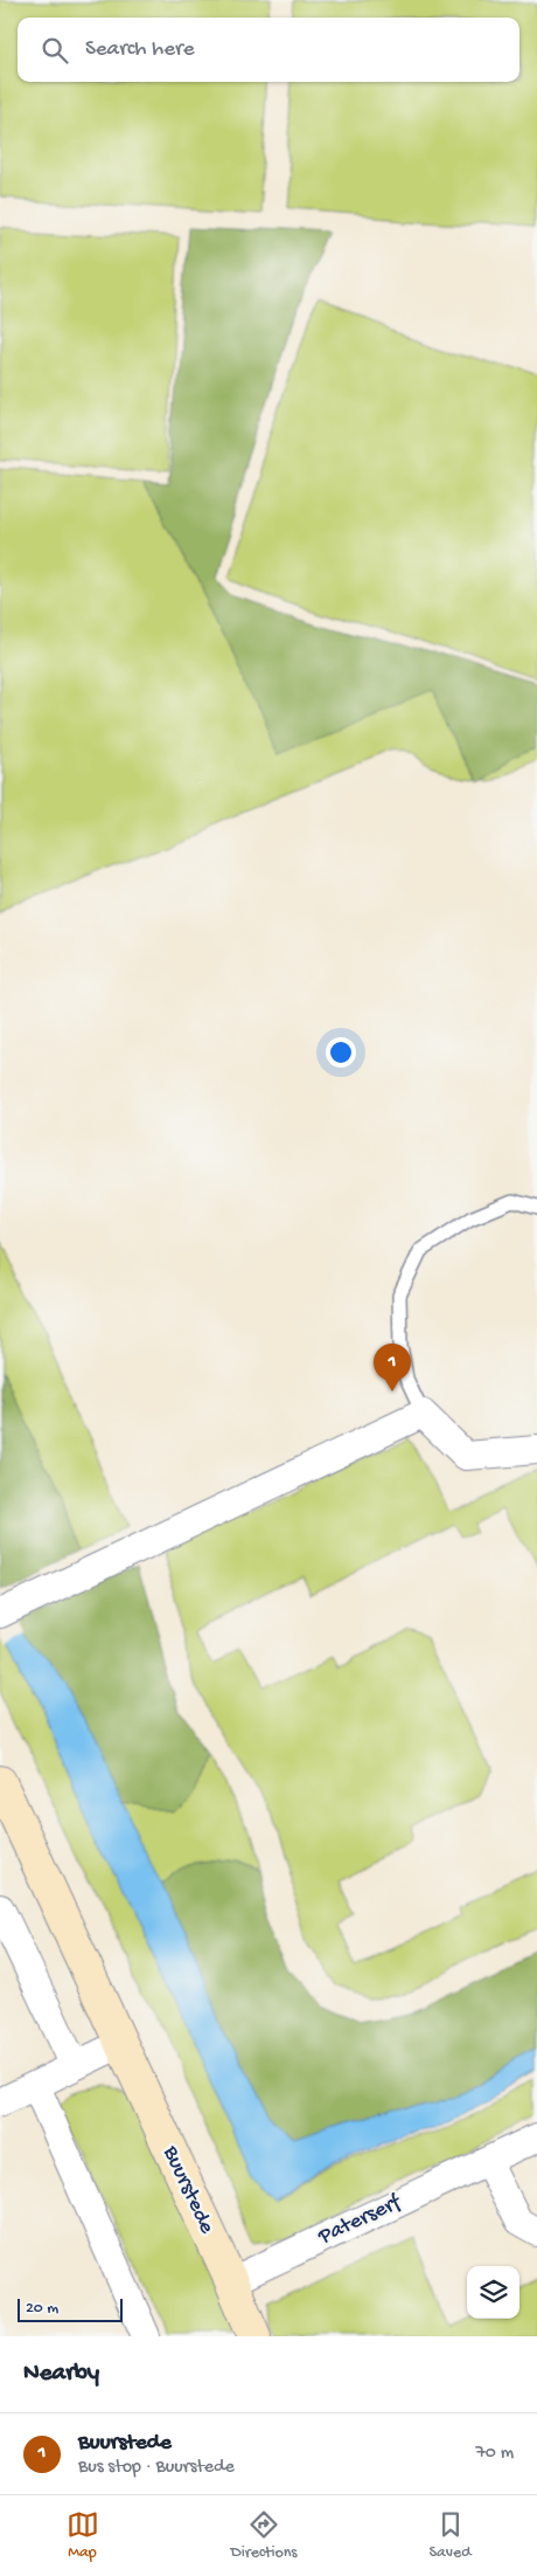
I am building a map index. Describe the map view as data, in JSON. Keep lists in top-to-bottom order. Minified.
{"streets":{"street":["Buurstede","Paterserf"]},"crossings":[["Buurstede","Paterserf"]],"scale_bar":"20 m","page":{"search":"Search here","pins":"1","scale":"20 m","heading":"Nearby","list":[{"mark":"1","name":"Buurstede","note":"Bus stop · Buurstede","value":"70 m"}],"nav":["Map","Directions","Saved"]}}
